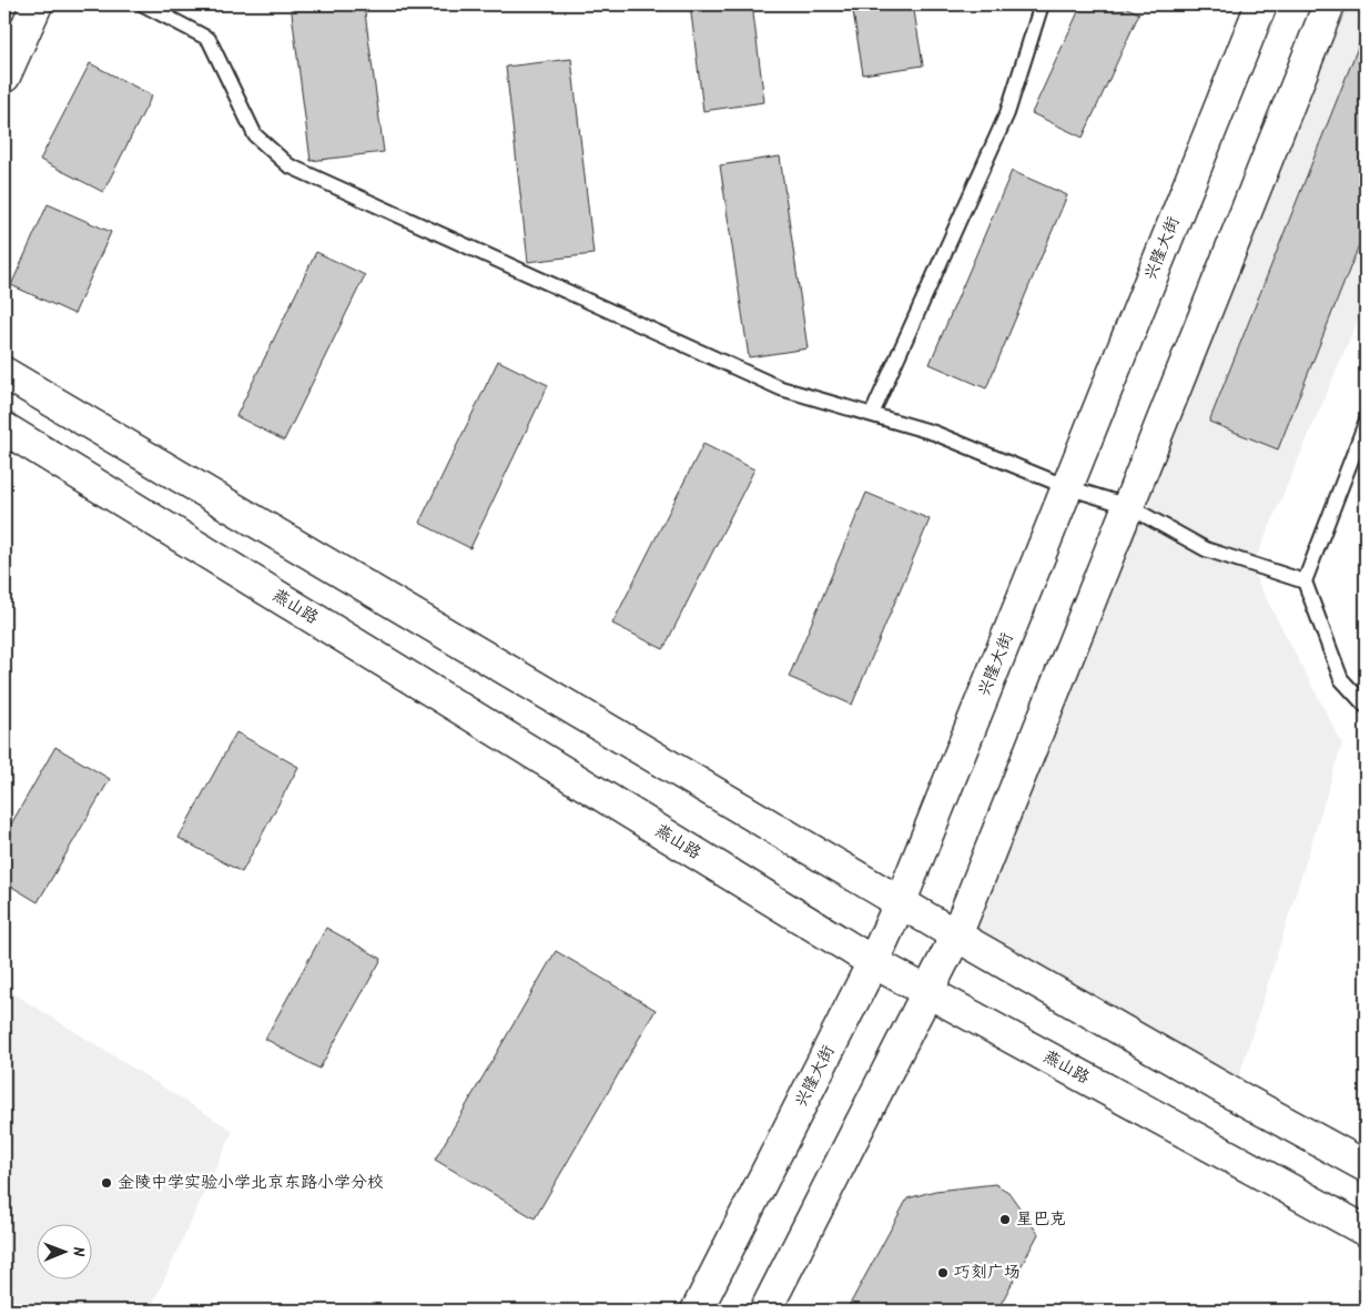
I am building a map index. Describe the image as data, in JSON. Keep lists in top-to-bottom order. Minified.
{"streets":{"street":["兴隆大街","燕山路"]},"crossings":[["兴隆大街","燕山路"]],"places":["金陵中学实验小学北京东路小学分校","星巴克","巧刻广场"],"north":"right"}
